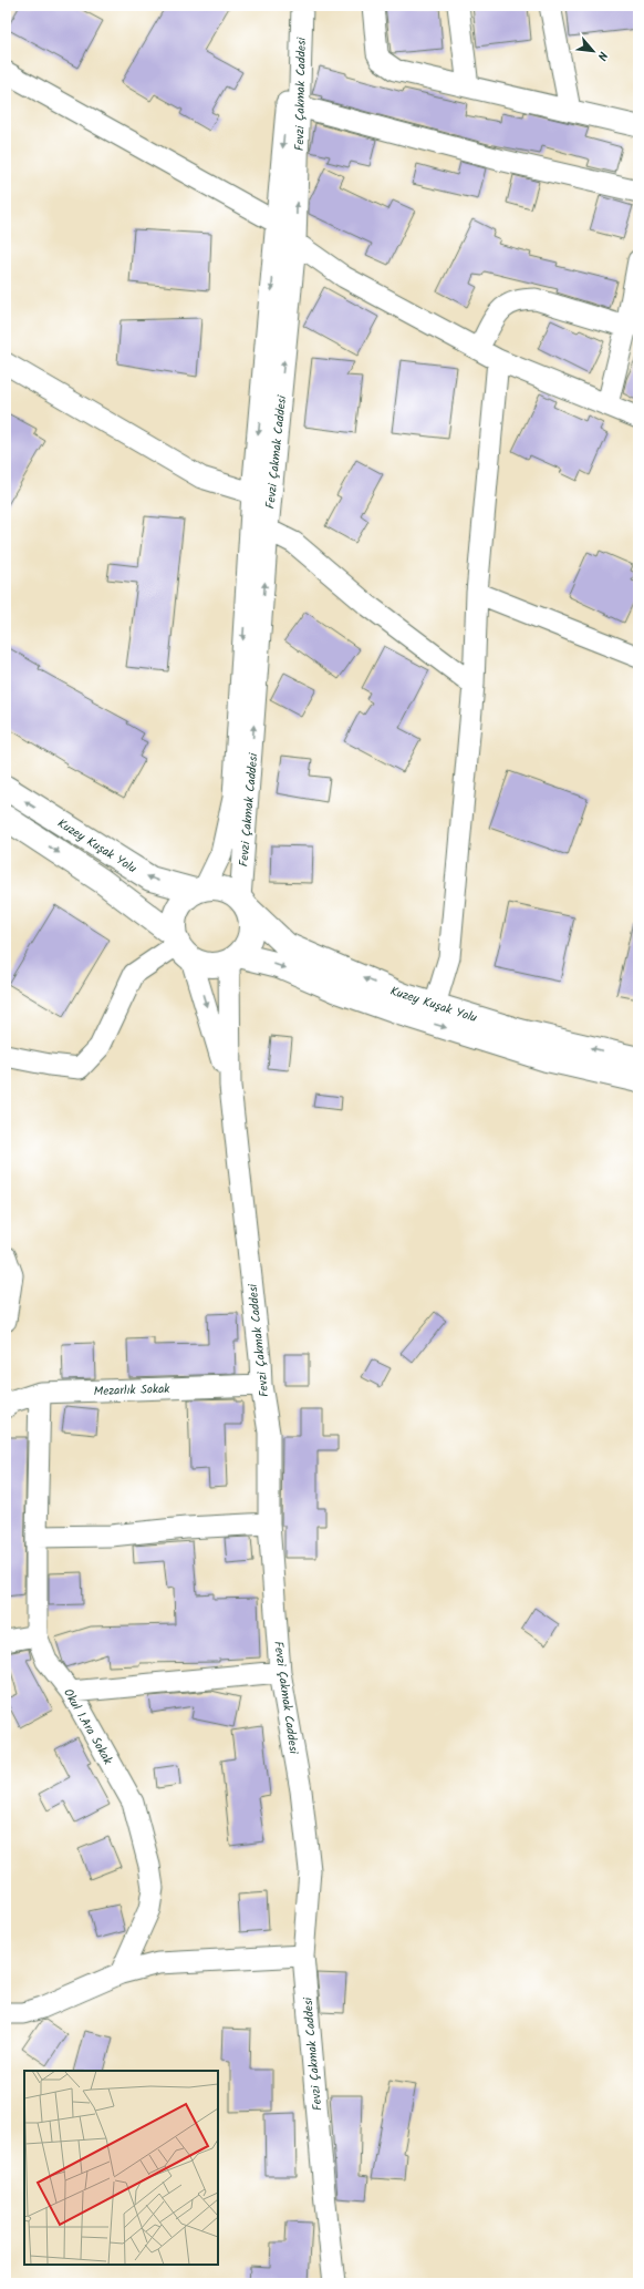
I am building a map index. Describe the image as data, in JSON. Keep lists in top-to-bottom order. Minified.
{"streets":{"main road":["Kuzey Kuşak Yolu"],"street":["Fevzi Çakmak Caddesi","Mezarlık Sokak","Okul 1.Ara Sokak"]},"crossings":[["Fevzi Çakmak Caddesi","Kuzey Kuşak Yolu"],["Fevzi Çakmak Caddesi","Mezarlık Sokak"],["Mezarlık Sokak","Okul 1.Ara Sokak"]],"north":"bottom right"}
